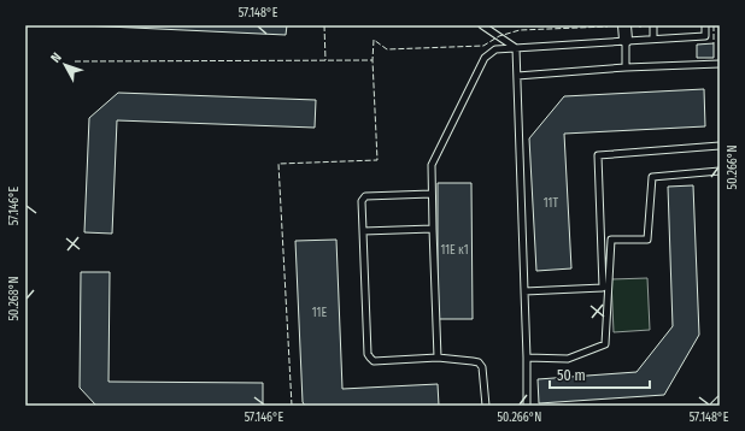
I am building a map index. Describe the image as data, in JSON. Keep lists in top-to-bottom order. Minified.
{"house_numbers":["11Т","11Е к1","11Е"],"scale_bar":"50 m","north":"top left","coordinates":["57.148°E","50.266°N","57.146°E","50.268°N"]}
